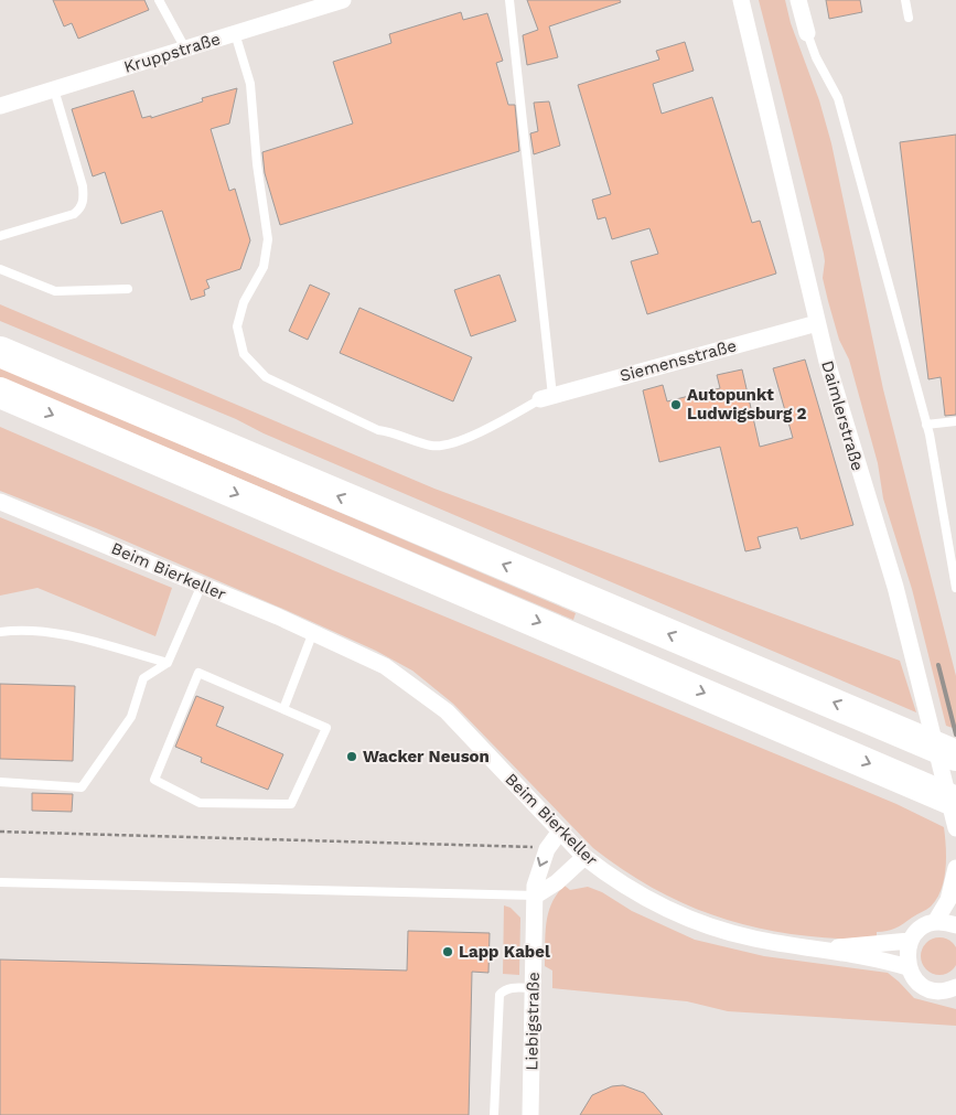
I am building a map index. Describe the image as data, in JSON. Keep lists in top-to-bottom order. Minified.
{"streets":{"street":["Kruppstraße","Siemensstraße","Daimlerstraße","Beim Bierkeller","Liebigstraße"]},"crossings":[["Siemensstraße","Daimlerstraße"],["Beim Bierkeller","Liebigstraße"]],"places":["Autopunkt Ludwigsburg 2","Wacker Neuson","Lapp Kabel"]}
